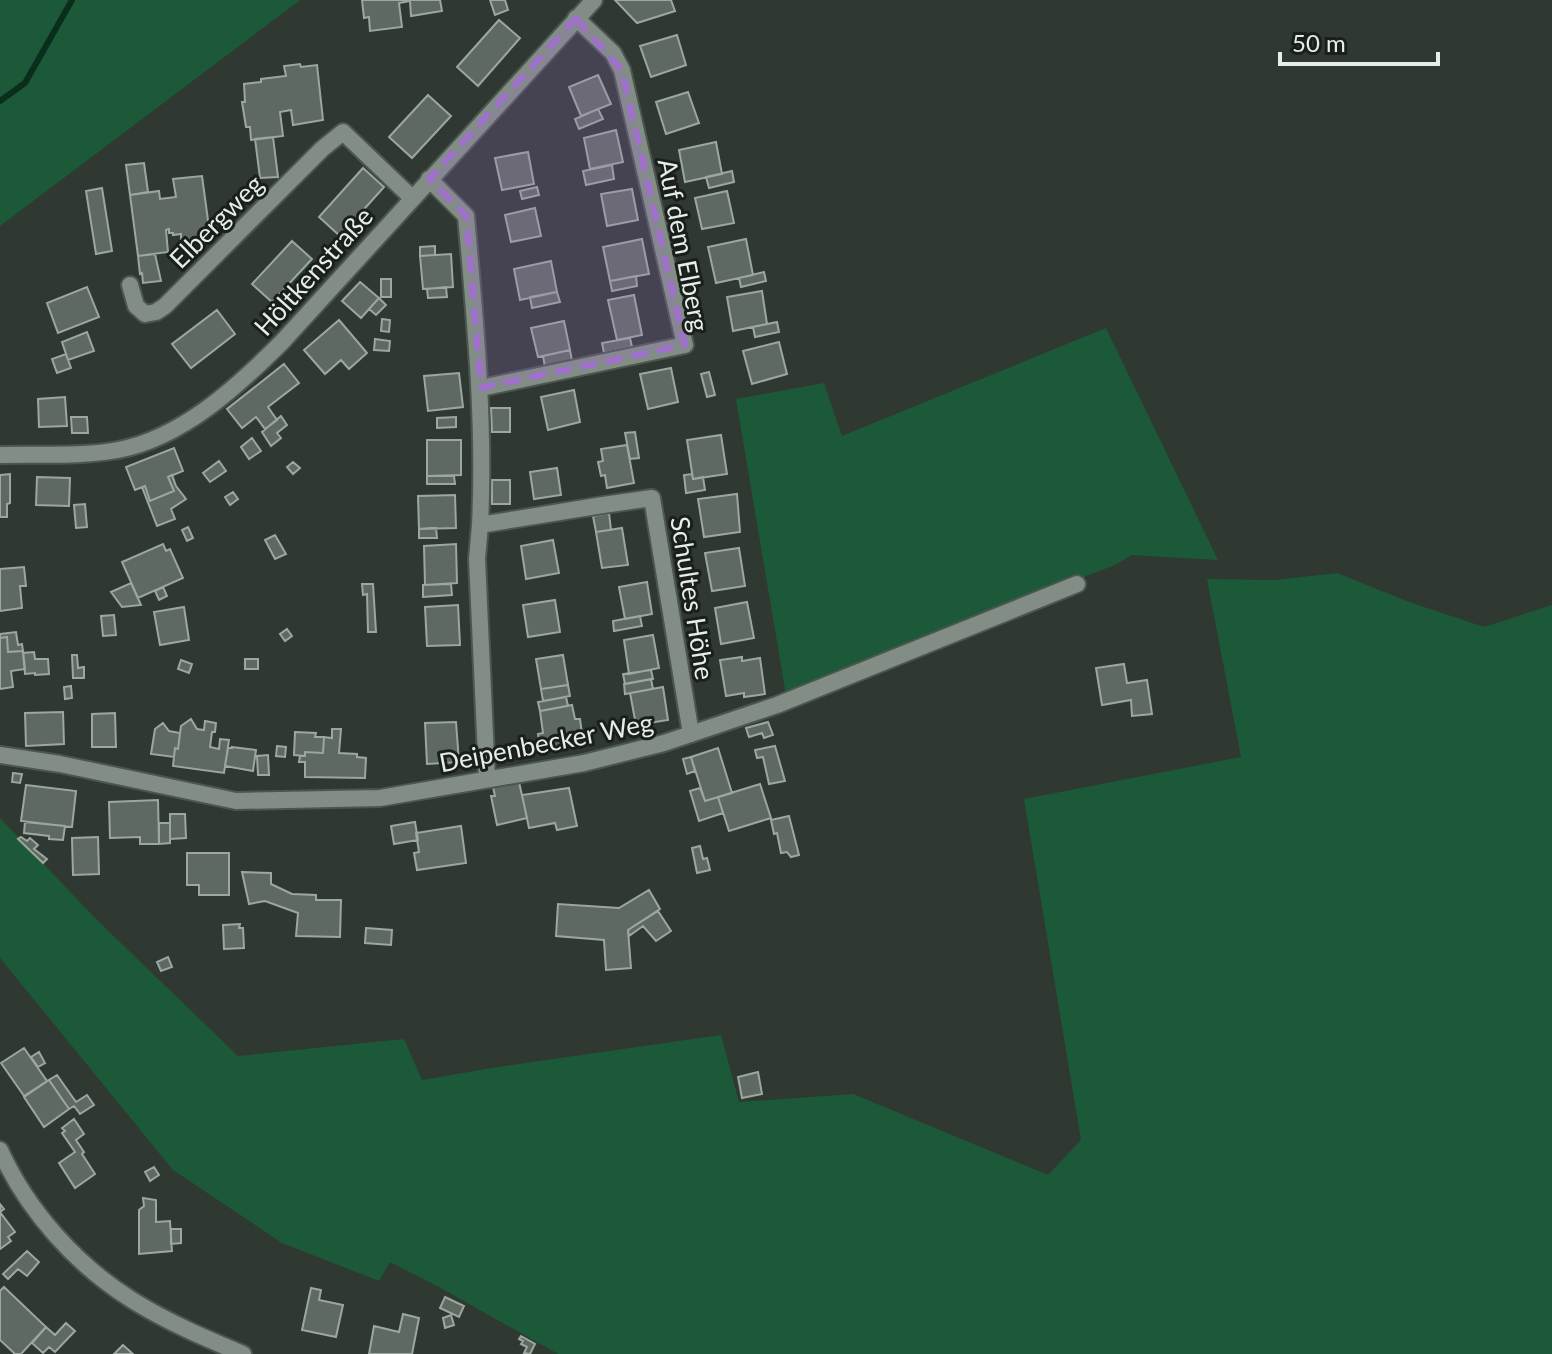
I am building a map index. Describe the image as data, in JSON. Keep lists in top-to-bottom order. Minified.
{"streets":{"street":["Elbergweg","Auf dem Elberg","Höltkenstraße","Schultes Höhe","Deipenbecker Weg"]},"crossings":[["Elbergweg","Höltkenstraße"],["Auf dem Elberg","Höltkenstraße"],["Schultes Höhe","Deipenbecker Weg"]],"scale_bar":"50 m"}
